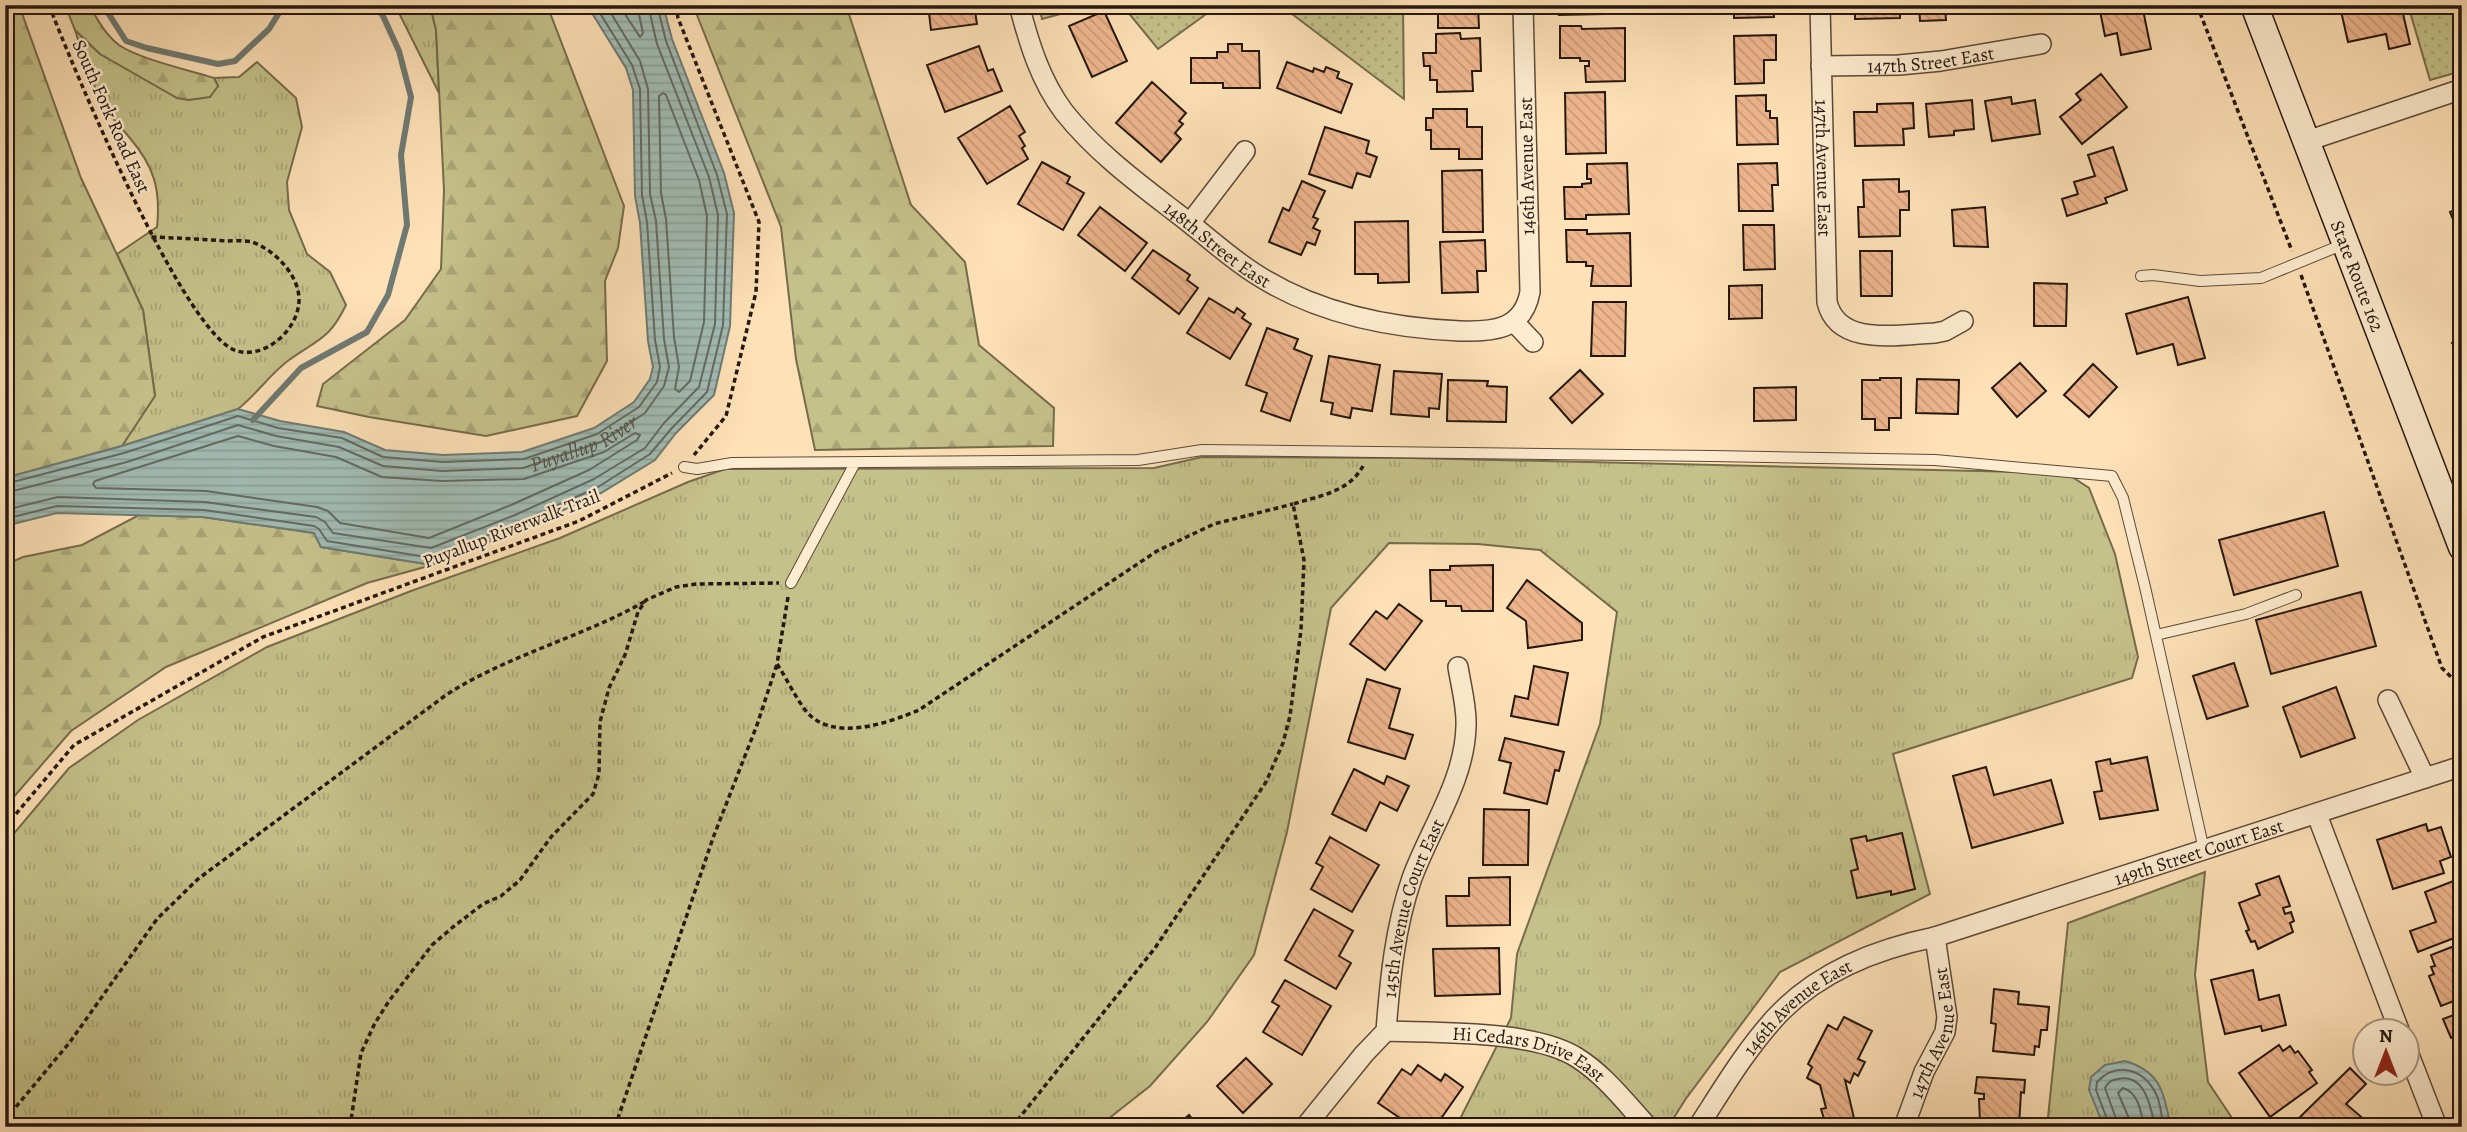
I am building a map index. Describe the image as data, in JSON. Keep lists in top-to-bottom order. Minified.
{"streets":{"main road":["State Route 162"],"street":["147th Street East","146th Avenue East","147th Avenue East","148th Street East","149th Street Court East","145th Avenue Court East","Hi Cedars Drive East"],"path":["South Fork Road East","Puyallup Riverwalk Trail"]},"crossings":[["147th Street East","147th Avenue East"],["146th Avenue East","147th Avenue East"],["146th Avenue East","148th Street East"],["146th Avenue East","149th Street Court East"],["147th Avenue East","149th Street Court East"],["145th Avenue Court East","Hi Cedars Drive East"]],"water":["Puyallup River"],"north":"top"}
